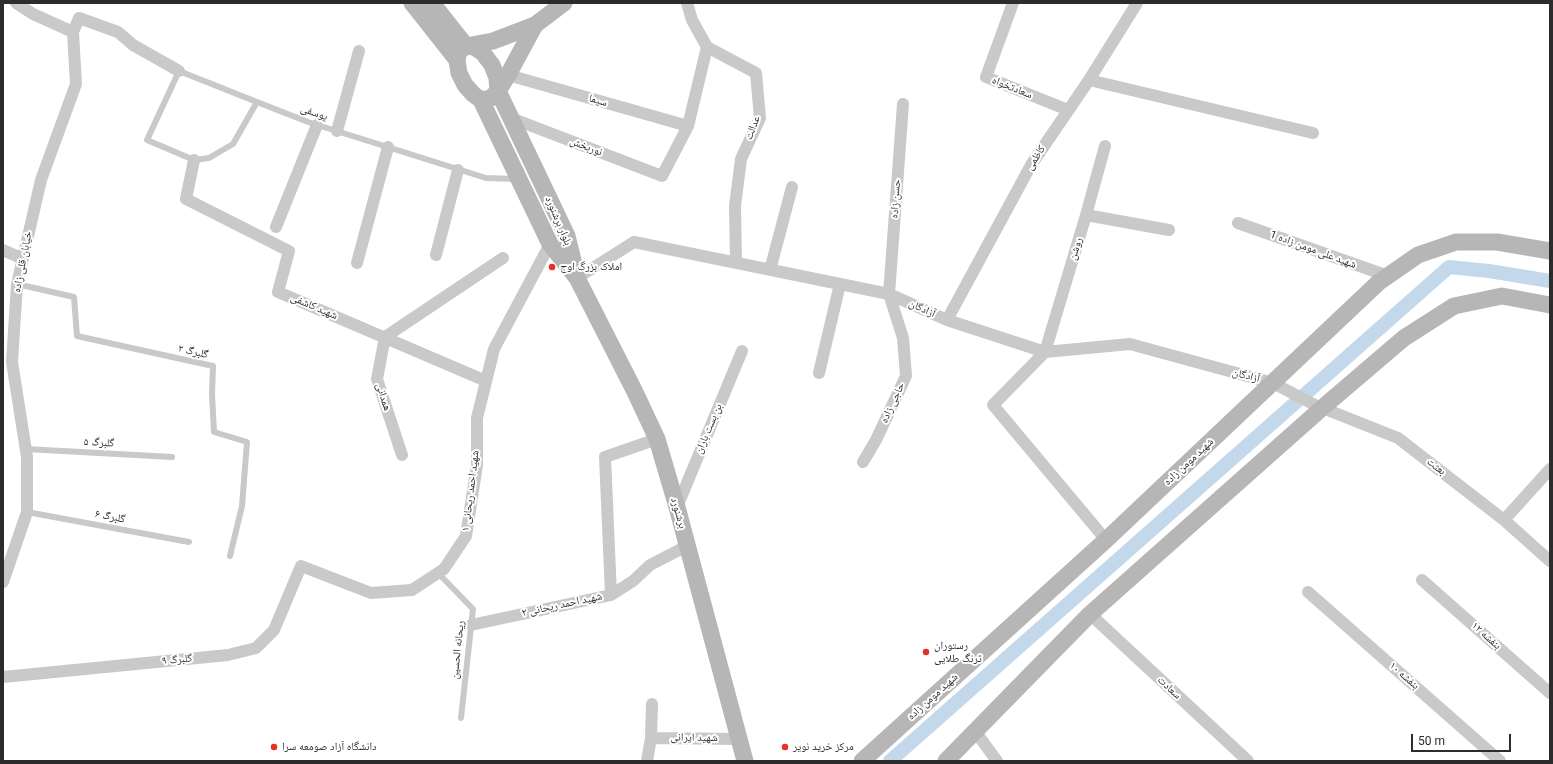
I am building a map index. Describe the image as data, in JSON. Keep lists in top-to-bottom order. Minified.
{"streets":{"street":["سعادتخواه","سیما","عدالت","نوربخش","کاظمی","حسن زاده","بلوار برشنورد","روشن","شهید علی مومن زاده 1","خیابان قلی زاده","شهید کاشفی","آزادگان","همدانی","حاجی زاده","بن بست باران","شهید مومن زاده","بعثت","شهید احمد ریحانی ۱","برشنورد","شهید احمد ریحانی ۲","بنفشه ۱۲","گلبرگ ۹","بنفشه ۱۰","سعادت","شهید ایرانی"],"lane":["یوسفی","گلبرگ ۲","گلبرگ ۵","گلبرگ ۶","ریحانه الحسین"]},"crossings":[["سعادتخواه","کاظمی"],["سیما","نوربخش"],["یوسفی","بلوار برشنورد"],["عدالت","آزادگان"],["نوربخش","بلوار برشنورد"],["کاظمی","آزادگان"],["حسن زاده","آزادگان"],["حسن زاده","حاجی زاده"],["بلوار برشنورد","آزادگان"],["بلوار برشنورد","شهید احمد ریحانی ۱"],["بلوار برشنورد","برشنورد"],["روشن","آزادگان"],["شهید علی مومن زاده 1","شهید مومن زاده"],["خیابان قلی زاده","گلبرگ ۲"],["خیابان قلی زاده","گلبرگ ۵"],["خیابان قلی زاده","گلبرگ ۶"],["شهید کاشفی","همدانی"],["شهید کاشفی","شهید احمد ریحانی ۱"],["آزادگان","حاجی زاده"],["آزادگان","شهید مومن زاده"],["آزادگان","بعثت"],["آزادگان","برشنورد"],["بن بست باران","برشنورد"],["شهید احمد ریحانی ۱","ریحانه الحسین"],["شهید احمد ریحانی ۱","گلبرگ ۹"],["برشنورد","شهید احمد ریحانی ۲"],["برشنورد","شهید ایرانی"],["شهید احمد ریحانی ۲","ریحانه الحسین"]],"places":["املاک بزرگ اوج","رستوران ترنگ طلایی","دانشگاه آزاد صومعه سرا","مرکز خرید نویر"],"scale_bar":"50 m"}
